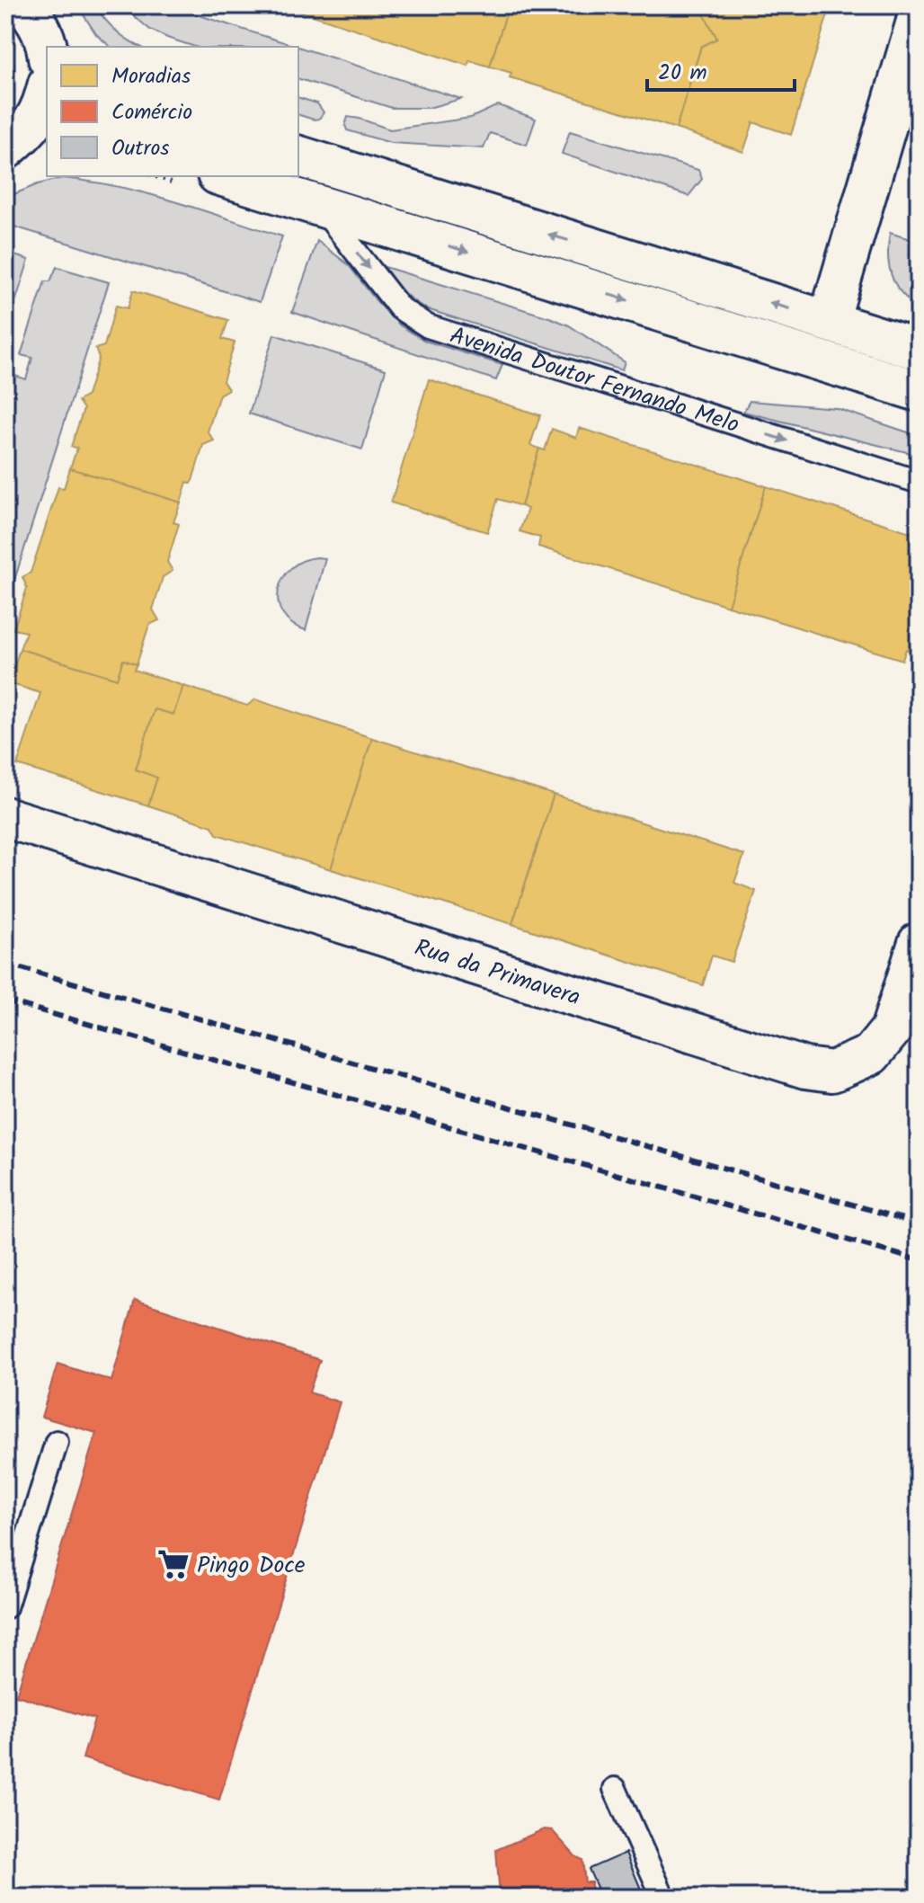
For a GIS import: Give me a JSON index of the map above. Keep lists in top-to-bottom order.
{
  "streets": {
    "street": ["Rua da Primavera"],
    "lane": ["Avenida Doutor Fernando Melo"]
  },
  "one_way": ["Avenida Doutor Fernando Melo"],
  "places": {
    "supermarket": ["Pingo Doce"]
  },
  "legend": ["Moradias", "Comércio", "Outros"],
  "scale_bar": "20 m"
}
